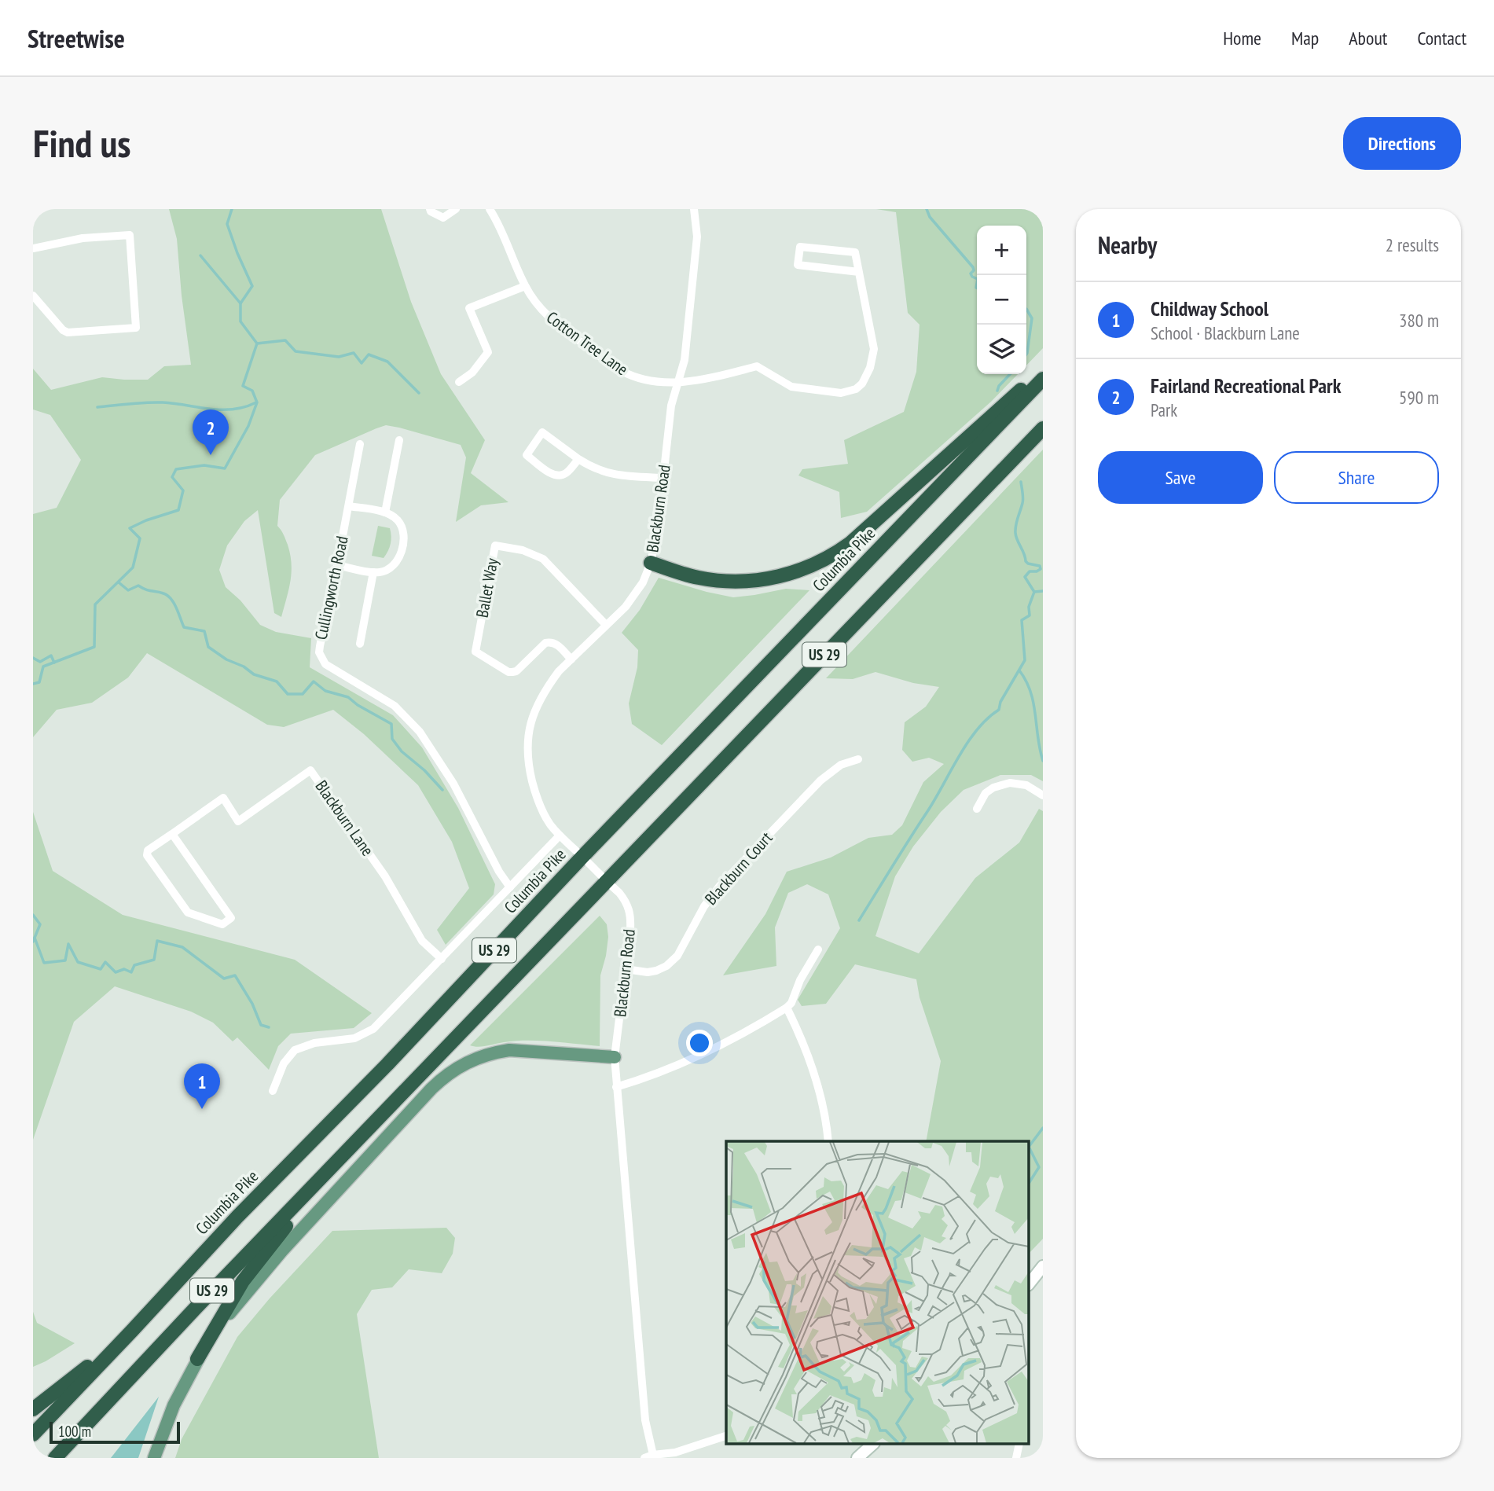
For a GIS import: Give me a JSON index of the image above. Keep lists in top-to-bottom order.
{
  "streets": {
    "highway": ["Columbia Pike", "US 29"],
    "street": [
      "Cotton Tree Lane",
      "Blackburn Road",
      "Cullingworth Road",
      "Ballet Way",
      "Blackburn Lane",
      "Blackburn Court"
    ]
  },
  "crossings": [
    ["Cotton Tree Lane", "Blackburn Road"],
    ["Blackburn Road", "Columbia Pike"],
    ["Blackburn Road", "Ballet Way"],
    ["Blackburn Road", "US 29"],
    ["Blackburn Road", "Blackburn Court"]
  ],
  "scale_bar": "100 m",
  "page": {
    "header": "Streetwise",
    "nav": [
      "Home",
      "Map",
      "About",
      "Contact"
    ],
    "buttons": [
      "Directions",
      ["Save", "Share"]
    ],
    "title": "Find us",
    "heading": ["Nearby", "2 results"],
    "map_buttons": ["+", "−"],
    "list": [
      {
        "mark": "1",
        "name": "Childway School",
        "note": "School · Blackburn Lane",
        "value": "380 m"
      },
      {
        "mark": "2",
        "name": "Fairland Recreational Park",
        "note": "Park",
        "value": "590 m"
      }
    ],
    "pins": ["2", "1"],
    "scale": "100 m"
  }
}
